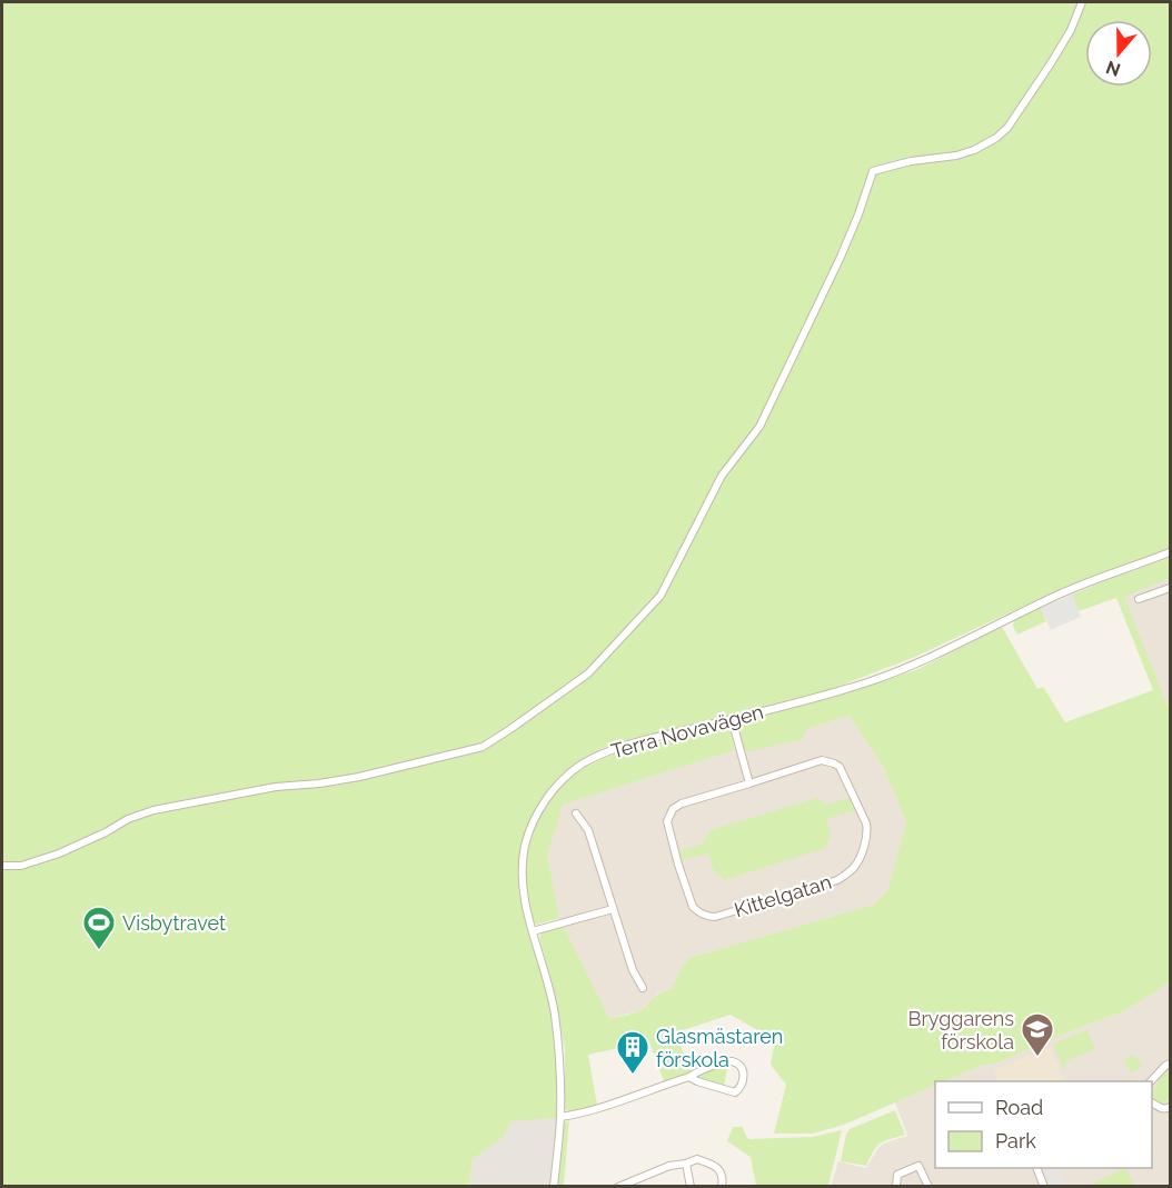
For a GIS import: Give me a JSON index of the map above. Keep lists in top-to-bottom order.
{
  "streets": {
    "street": ["Terra Novavägen", "Kittelgatan"]
  },
  "places": {
    "sports": ["Visbytravet"],
    "school or university": ["Bryggarens förskola"],
    "building": ["Glasmästaren förskola"]
  },
  "legend": ["Road", "Park"],
  "north": "bottom"
}
